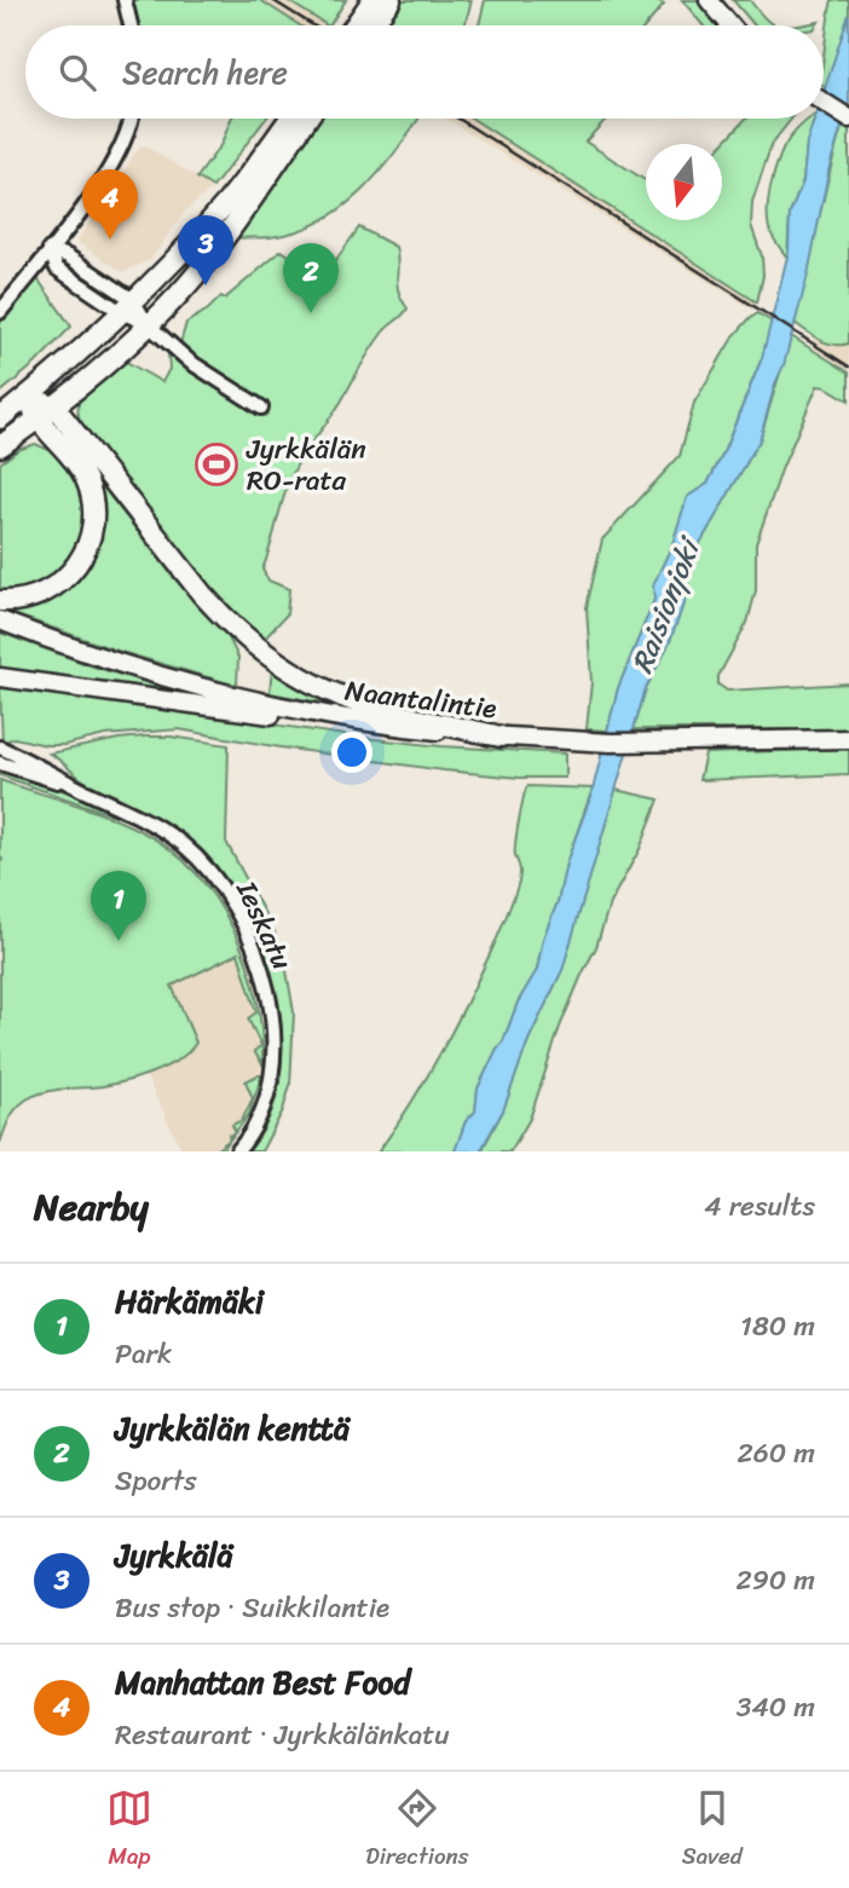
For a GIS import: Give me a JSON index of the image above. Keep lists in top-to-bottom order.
{
  "streets": {
    "main road": ["Naantalintie"],
    "street": ["Ieskatu"]
  },
  "water": ["Raisionjoki"],
  "places": {
    "sports": ["Jyrkkälän RO-rata"]
  },
  "north": "bottom",
  "page": {
    "search": "Search here",
    "pins": [
      "4",
      "3",
      "2",
      "1"
    ],
    "heading": ["Nearby", "4 results"],
    "list": [
      {
        "mark": "1",
        "name": "Härkämäki",
        "note": "Park",
        "value": "180 m"
      },
      {
        "mark": "2",
        "name": "Jyrkkälän kenttä",
        "note": "Sports",
        "value": "260 m"
      },
      {
        "mark": "3",
        "name": "Jyrkkälä",
        "note": "Bus stop · Suikkilantie",
        "value": "290 m"
      },
      {
        "mark": "4",
        "name": "Manhattan Best Food",
        "note": "Restaurant · Jyrkkälänkatu",
        "value": "340 m"
      }
    ],
    "nav": ["Map", "Directions", "Saved"]
  }
}
